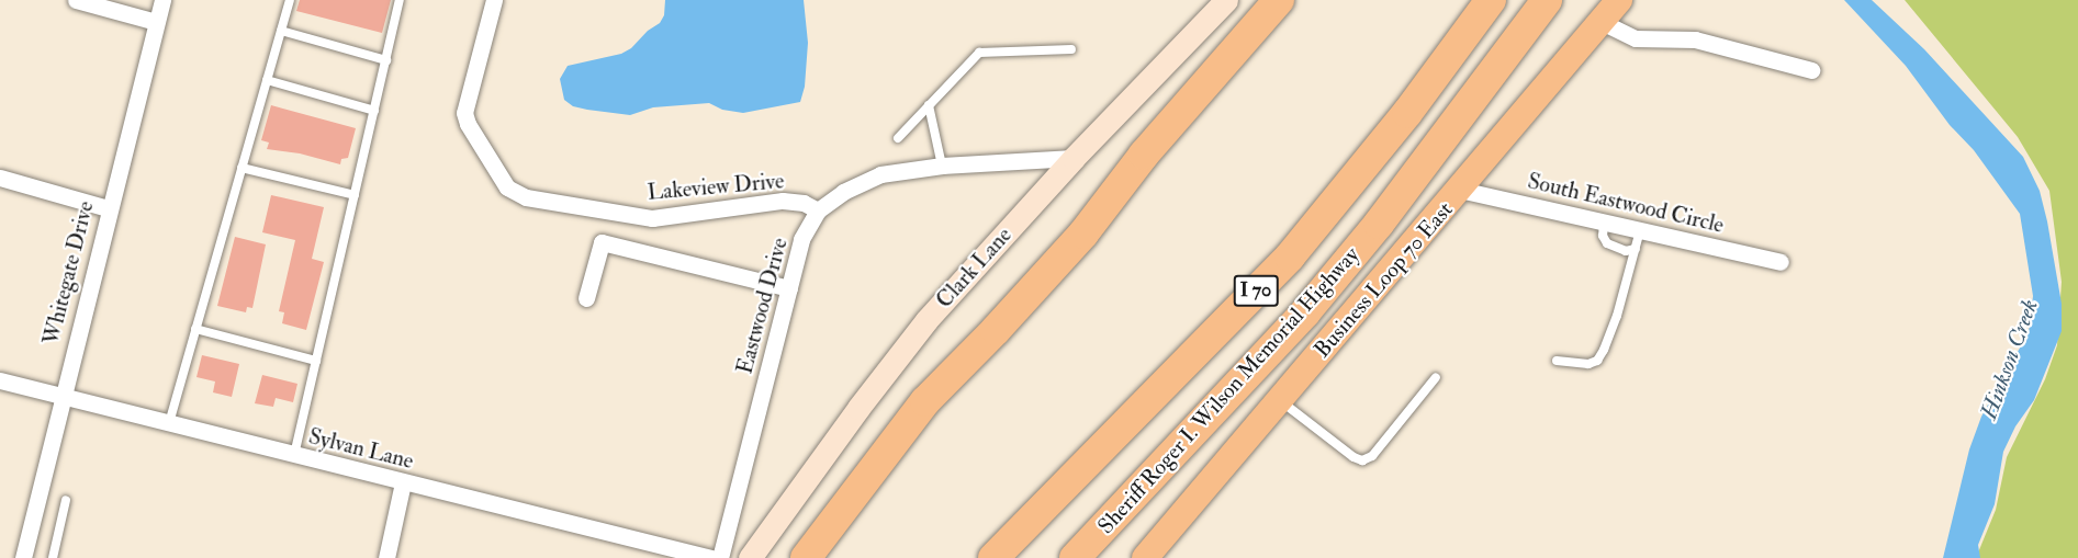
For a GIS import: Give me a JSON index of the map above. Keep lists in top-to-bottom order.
{
  "streets": {
    "highway": ["I 70", "Sheriff Roger I. Wilson Memorial Highway"],
    "main road": ["Business Loop 70 East"],
    "street": [
      "Lakeview Drive",
      "South Eastwood Circle",
      "Clark Lane",
      "Whitegate Drive",
      "Eastwood Drive",
      "Sylvan Lane"
    ]
  },
  "crossings": [
    ["Lakeview Drive", "Eastwood Drive"],
    ["South Eastwood Circle", "Business Loop 70 East"],
    ["Clark Lane", "Eastwood Drive"],
    ["Whitegate Drive", "Sylvan Lane"]
  ],
  "water": ["Hinkson Creek"]
}
